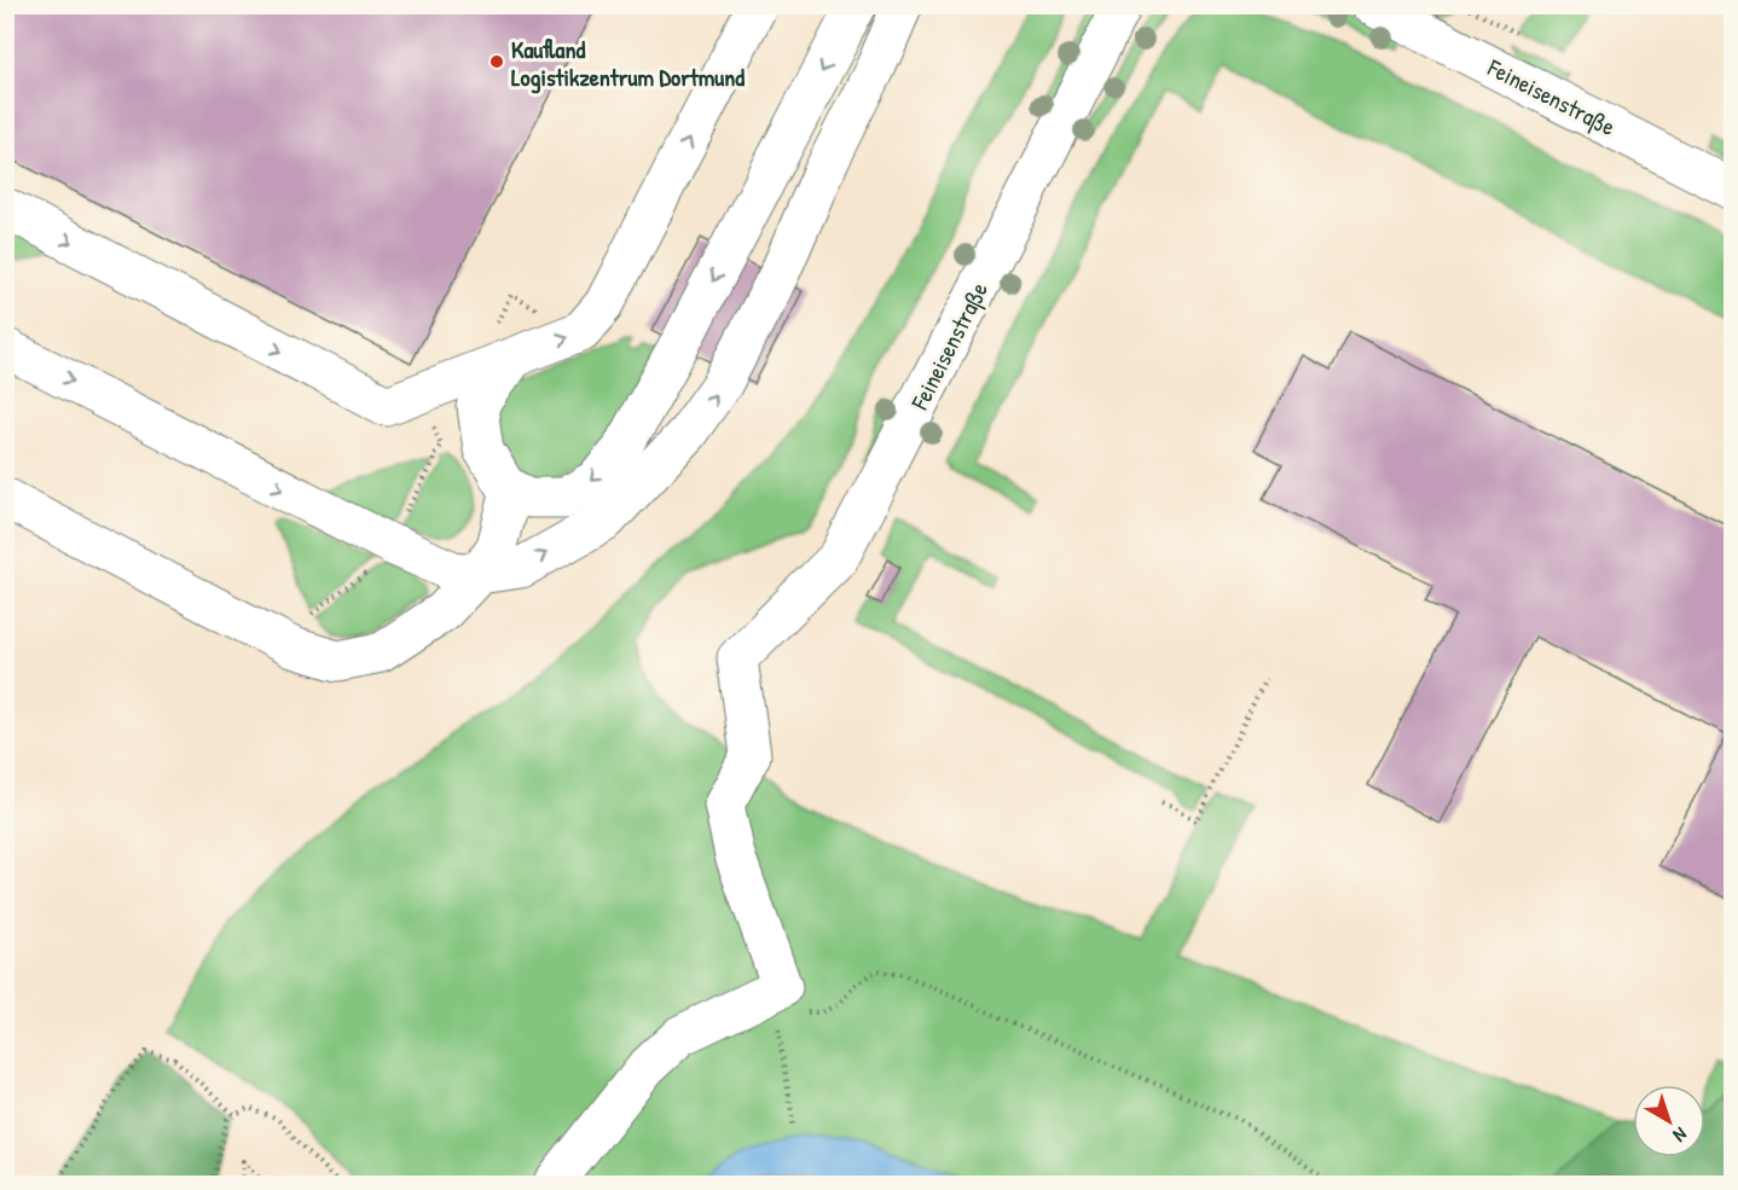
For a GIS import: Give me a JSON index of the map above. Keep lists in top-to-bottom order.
{
  "streets": {
    "street": ["Feineisenstraße"]
  },
  "places": ["Kaufland Logistikzentrum Dortmund"],
  "north": "bottom right"
}
